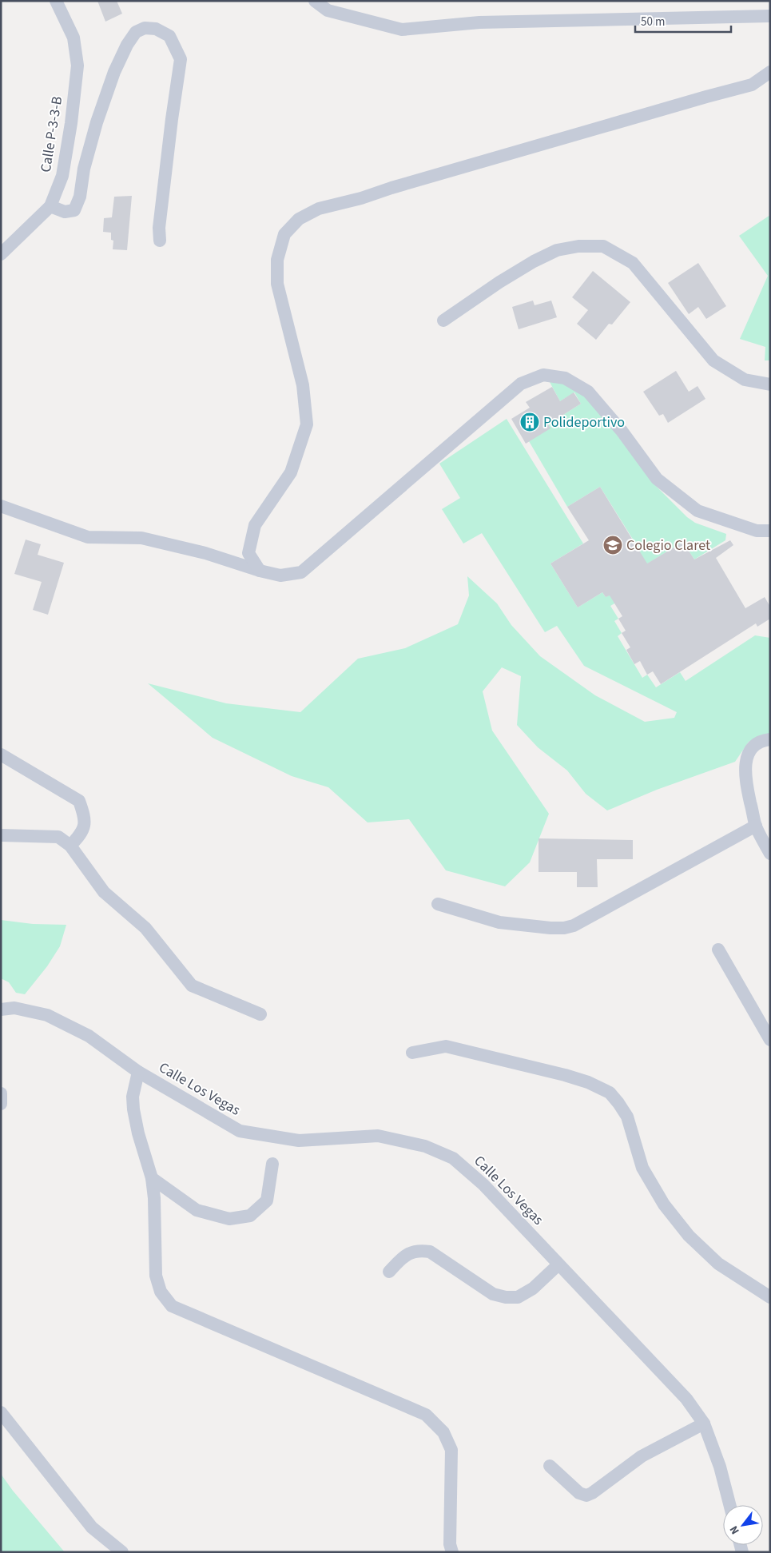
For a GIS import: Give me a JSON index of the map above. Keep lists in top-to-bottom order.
{
  "streets": {
    "street": ["Calle P-3-3-B", "Calle Los Vegas"]
  },
  "places": {
    "building": ["Polideportivo"],
    "school or university": ["Colegio Claret"]
  },
  "scale_bar": "50 m",
  "north": "bottom left"
}
